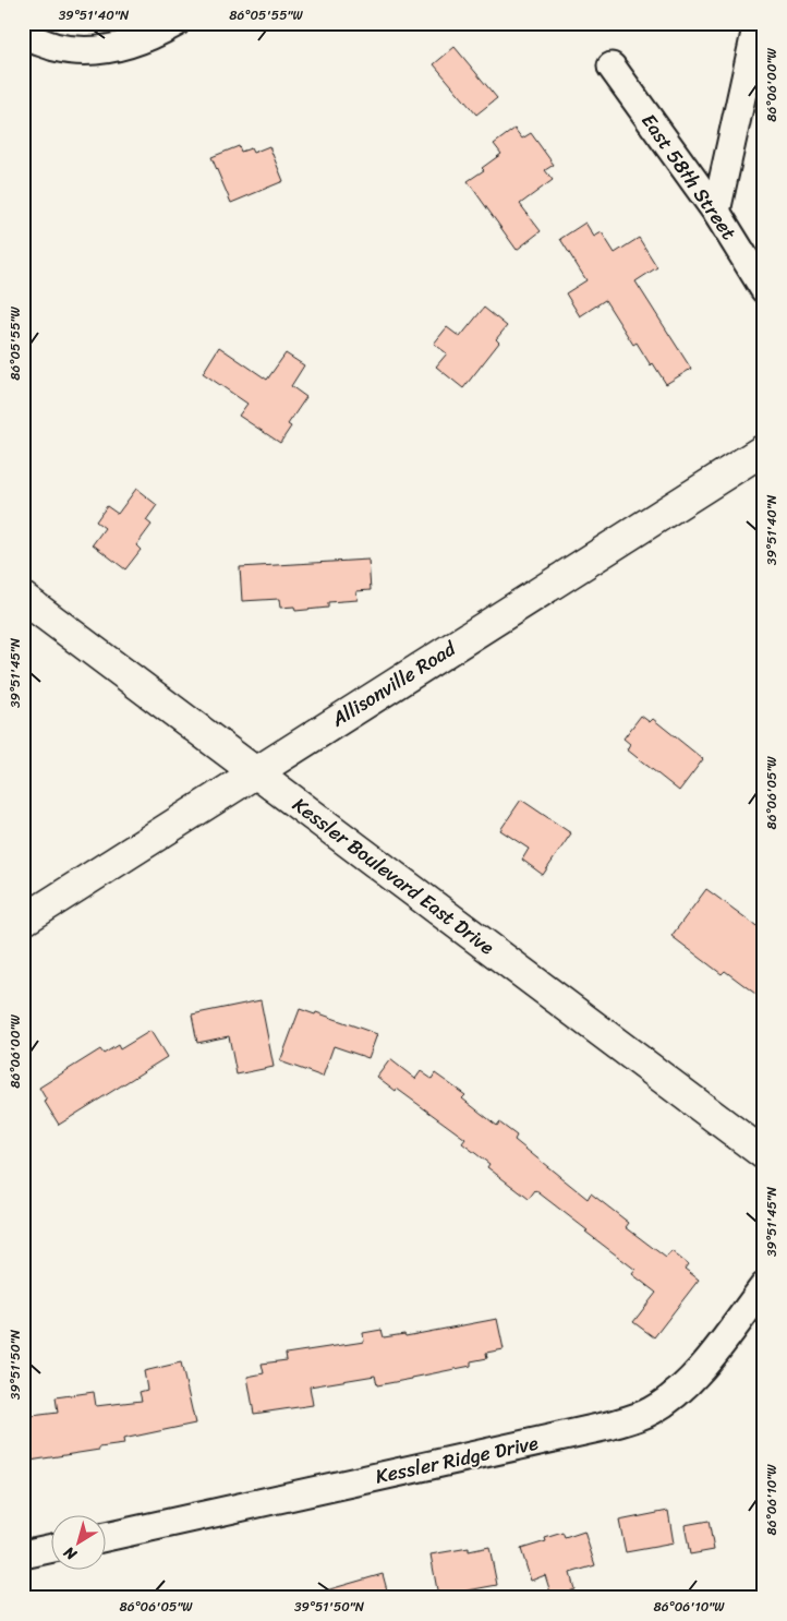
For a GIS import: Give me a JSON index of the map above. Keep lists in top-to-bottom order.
{
  "streets": {
    "main road": ["Allisonville Road", "Kessler Boulevard East Drive"],
    "street": ["East 58th Street", "Kessler Ridge Drive"]
  },
  "crossings": [
    ["Allisonville Road", "Kessler Boulevard East Drive"]
  ],
  "north": "bottom left",
  "coordinates": [
    "39°51'40\"N",
    "86°05'55\"W",
    "86°06'00\"W",
    "39°51'45\"N",
    "86°06'05\"W",
    "39°51'50\"N",
    "86°06'10\"W"
  ]
}
